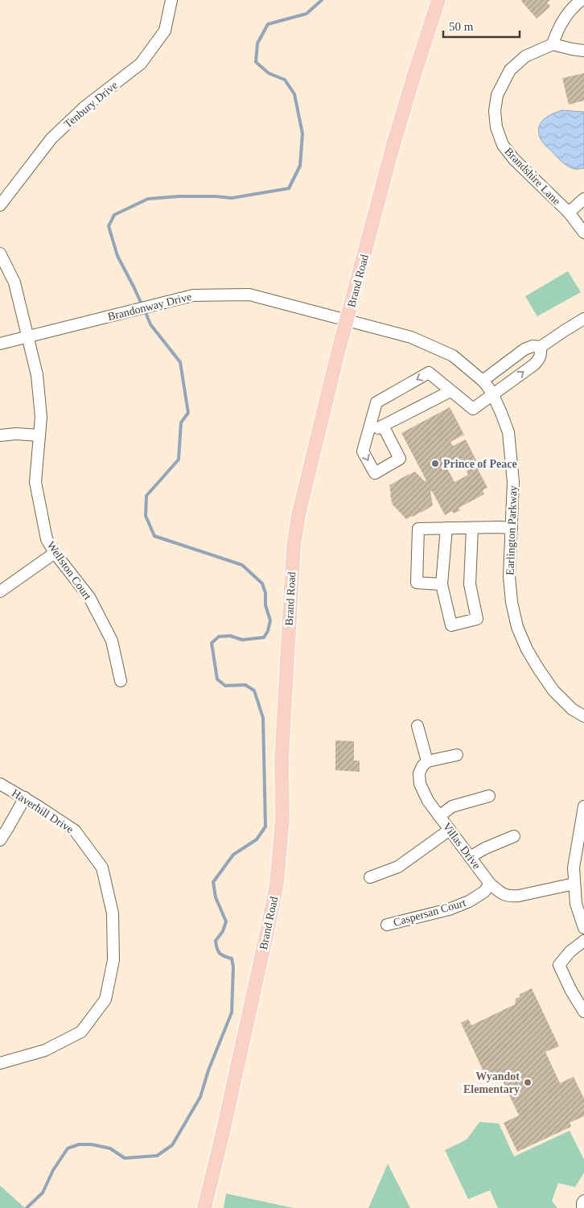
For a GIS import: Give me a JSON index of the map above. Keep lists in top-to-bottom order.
{
  "streets": {
    "main road": ["Brand Road"],
    "street": [
      "Tenbury Drive",
      "Brandshire Lane",
      "Brandonway Drive",
      "Earlington Parkway",
      "Wellston Court",
      "Haverhill Drive",
      "Villas Drive",
      "Caspersan Court"
    ]
  },
  "crossings": [
    ["Brand Road", "Brandonway Drive"],
    ["Brand Road", "Earlington Parkway"],
    ["Brandonway Drive", "Earlington Parkway"],
    ["Brandonway Drive", "Wellston Court"],
    ["Villas Drive", "Caspersan Court"]
  ],
  "places": ["Prince of Peace", "Wyandot Elementary"],
  "scale_bar": "50 m"
}
